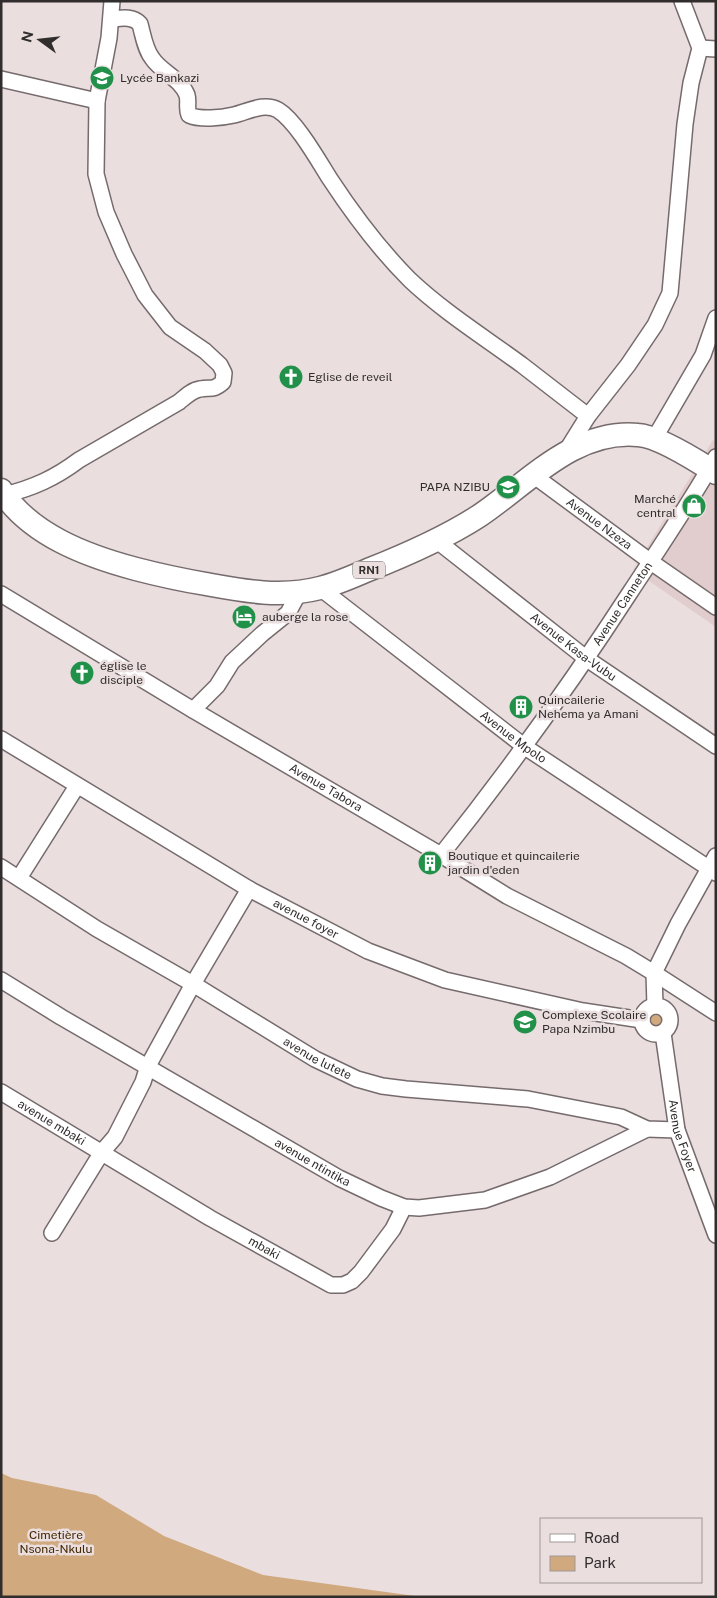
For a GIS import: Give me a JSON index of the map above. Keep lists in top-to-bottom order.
{
  "streets": {
    "highway": ["RN1"],
    "street": [
      "Avenue Nzeza",
      "Avenue Canneton",
      "Avenue Kasa-Vubu",
      "Avenue Mpolo",
      "Avenue Tabora",
      "avenue foyer",
      "avenue lutete",
      "avenue mbaki",
      "Avenue Foyer",
      "avenue ntintika",
      "mbaki"
    ]
  },
  "crossings": [
    ["Avenue Nzeza", "RN1"],
    ["Avenue Nzeza", "Avenue Canneton"],
    ["RN1", "Avenue Canneton"],
    ["RN1", "Avenue Kasa-Vubu"],
    ["RN1", "Avenue Mpolo"],
    ["Avenue Canneton", "Avenue Kasa-Vubu"],
    ["Avenue Canneton", "Avenue Mpolo"],
    ["Avenue Canneton", "Avenue Tabora"],
    ["avenue foyer", "Avenue Foyer"],
    ["avenue lutete", "Avenue Foyer"],
    ["avenue lutete", "avenue ntintika"],
    ["avenue mbaki", "mbaki"],
    ["avenue ntintika", "mbaki"]
  ],
  "parks": ["Cimetière Nsona-Nkulu"],
  "places": {
    "school or university": ["Lycée Bankazi", "PAPA NZIBU", "Complexe Scolaire Papa Nzimbu"],
    "church": ["Eglise de reveil", "église le disciple"],
    "shop": ["Marché central"],
    "hotel": ["auberge la rose"],
    "building": ["Quincailerie Nehema ya Amani", "Boutique et quincailerie jardin d'eden"]
  },
  "legend": ["Road", "Park"],
  "north": "left"
}
